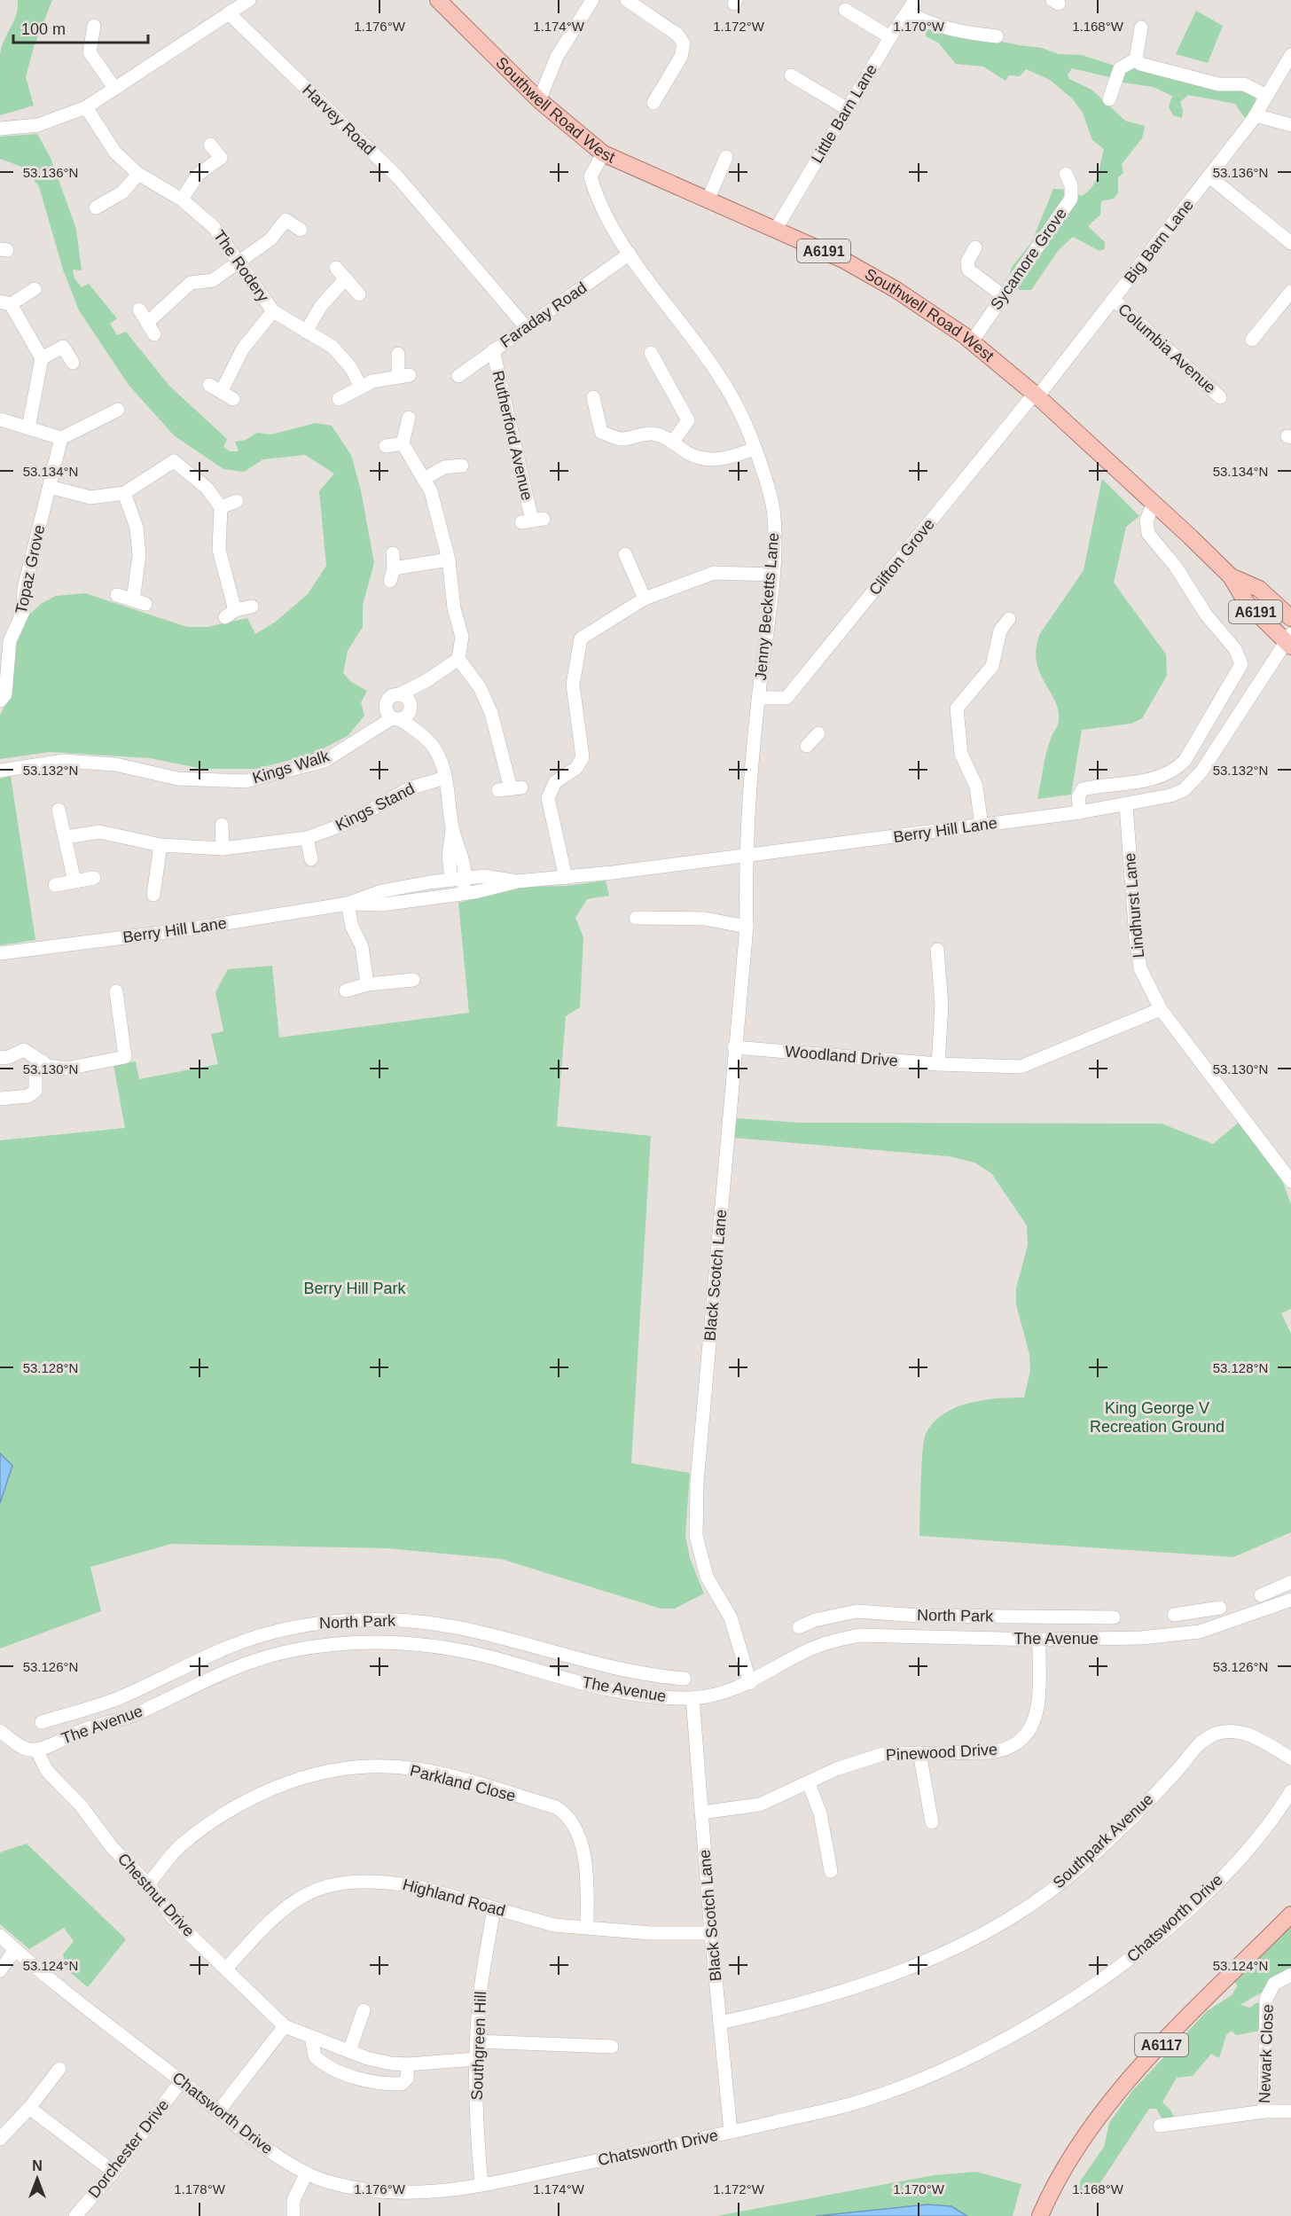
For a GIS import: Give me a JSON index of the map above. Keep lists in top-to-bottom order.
{
  "streets": {
    "main road": ["Southwell Road West", "A6191", "A6117"],
    "street": [
      "Little Barn Lane",
      "Harvey Road",
      "Big Barn Lane",
      "Sycamore Grove",
      "The Rodery",
      "Faraday Road",
      "Columbia Avenue",
      "Rutherford Avenue",
      "Clifton Grove",
      "Topaz Grove",
      "Jenny Becketts Lane",
      "Kings Walk",
      "Kings Stand",
      "Berry Hill Lane",
      "Lindhurst Lane",
      "Woodland Drive",
      "Black Scotch Lane",
      "North Park",
      "The Avenue",
      "Pinewood Drive",
      "Parkland Close",
      "Southpark Avenue",
      "Chestnut Drive",
      "Highland Road",
      "Chatsworth Drive",
      "Southgreen Hill",
      "Newark Close",
      "Dorchester Drive"
    ]
  },
  "crossings": [
    ["Southwell Road West", "Little Barn Lane"],
    ["Southwell Road West", "Big Barn Lane"],
    ["Southwell Road West", "Sycamore Grove"],
    ["Southwell Road West", "Clifton Grove"],
    ["Southwell Road West", "Jenny Becketts Lane"],
    ["Southwell Road West", "Berry Hill Lane"],
    ["Harvey Road", "Faraday Road"],
    ["Big Barn Lane", "Columbia Avenue"],
    ["Big Barn Lane", "Clifton Grove"],
    ["Faraday Road", "Rutherford Avenue"],
    ["Faraday Road", "Jenny Becketts Lane"],
    ["Clifton Grove", "Jenny Becketts Lane"],
    ["Jenny Becketts Lane", "Berry Hill Lane"],
    ["Jenny Becketts Lane", "Black Scotch Lane"],
    ["Berry Hill Lane", "Lindhurst Lane"],
    ["Berry Hill Lane", "Black Scotch Lane"],
    ["Lindhurst Lane", "Woodland Drive"],
    ["Woodland Drive", "Black Scotch Lane"],
    ["Black Scotch Lane", "The Avenue"],
    ["Black Scotch Lane", "Pinewood Drive"],
    ["Black Scotch Lane", "Southpark Avenue"],
    ["Black Scotch Lane", "Highland Road"],
    ["Black Scotch Lane", "Chatsworth Drive"],
    ["The Avenue", "Pinewood Drive"],
    ["The Avenue", "Chestnut Drive"],
    ["Parkland Close", "Chestnut Drive"],
    ["Parkland Close", "Highland Road"],
    ["Chestnut Drive", "Highland Road"],
    ["Chestnut Drive", "Southgreen Hill"],
    ["Highland Road", "Southgreen Hill"],
    ["Chatsworth Drive", "Southgreen Hill"],
    ["Chatsworth Drive", "Dorchester Drive"]
  ],
  "parks": ["Berry Hill Park", "King George V Recreation Ground"],
  "scale_bar": "100 m",
  "north": "top",
  "coordinates": [
    "1.176°W",
    "1.174°W",
    "1.172°W",
    "1.170°W",
    "1.168°W",
    "53.136°N",
    "53.134°N",
    "53.132°N",
    "53.130°N",
    "53.128°N",
    "53.126°N",
    "53.124°N",
    "1.178°W"
  ]
}
